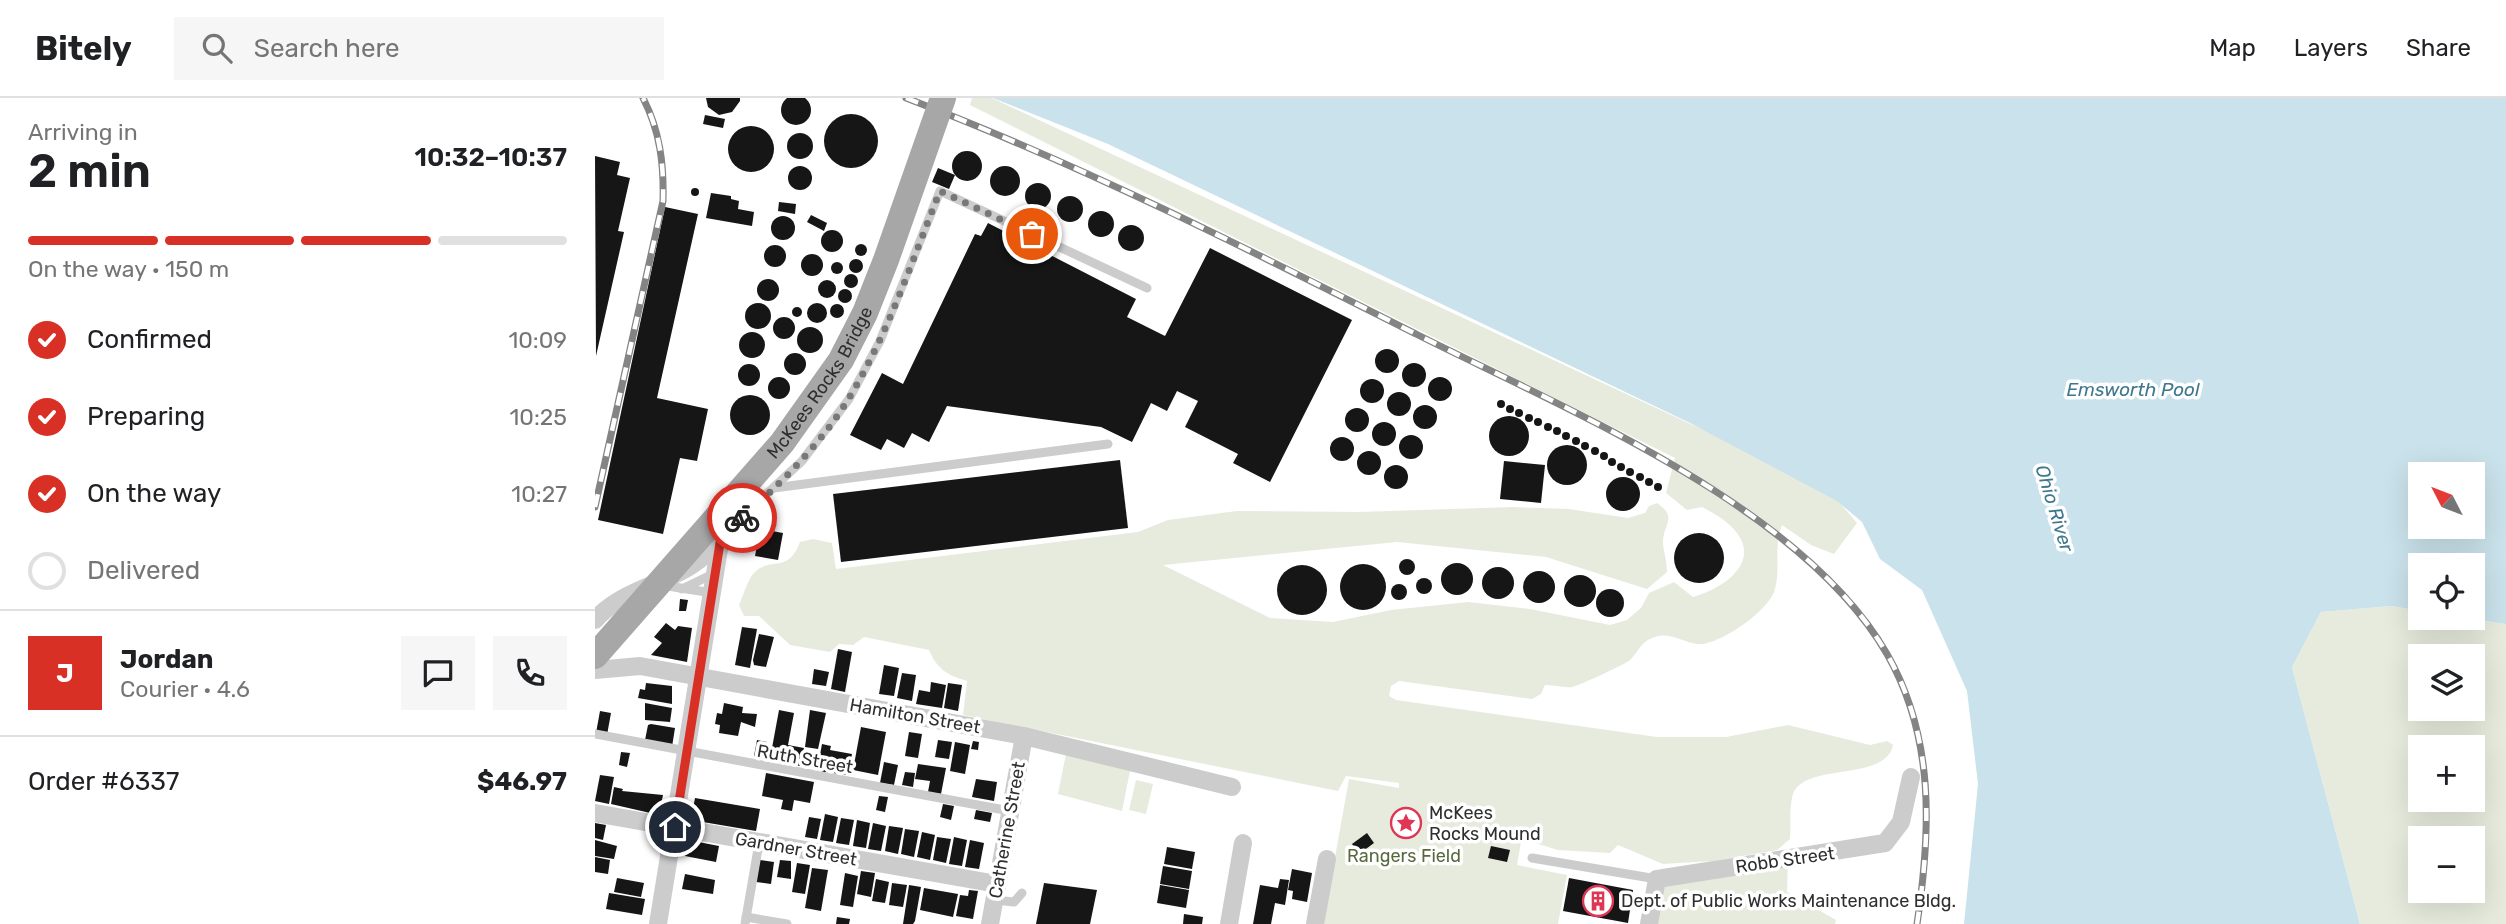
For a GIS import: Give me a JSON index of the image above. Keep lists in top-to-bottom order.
{
  "streets": {
    "main road": ["McKees Rocks Bridge"],
    "street": [
      "Hamilton Street",
      "Catherine Street",
      "Gardner Street",
      "Robb Street"
    ],
    "lane": ["Ruth Street"]
  },
  "crossings": [
    ["Hamilton Street", "Catherine Street"],
    ["Ruth Street", "Catherine Street"],
    ["Catherine Street", "Gardner Street"]
  ],
  "water": ["Emsworth Pool", "Ohio River"],
  "parks": ["Rangers Field"],
  "places": {
    "place": ["McKees Rocks Mound"],
    "building": ["Dept. of Public Works Maintenance Bldg."]
  },
  "north": "top left",
  "page": {
    "header": "Bitely",
    "search": "Search here",
    "nav": ["Map", "Layers", "Share"],
    "heading": ["2 min", "Arriving in", "10:32–10:37"],
    "panel": [
      "Jordan",
      "Courier · 4.6",
      "Order #6337",
      "$46.97"
    ],
    "bar": "On the way · 150 m",
    "list": [
      ["Confirmed", "10:09"],
      ["Preparing", "10:25"],
      ["On the way", "10:27"],
      "Delivered"
    ],
    "map_buttons": ["+", "−"],
    "round": "J"
  }
}
